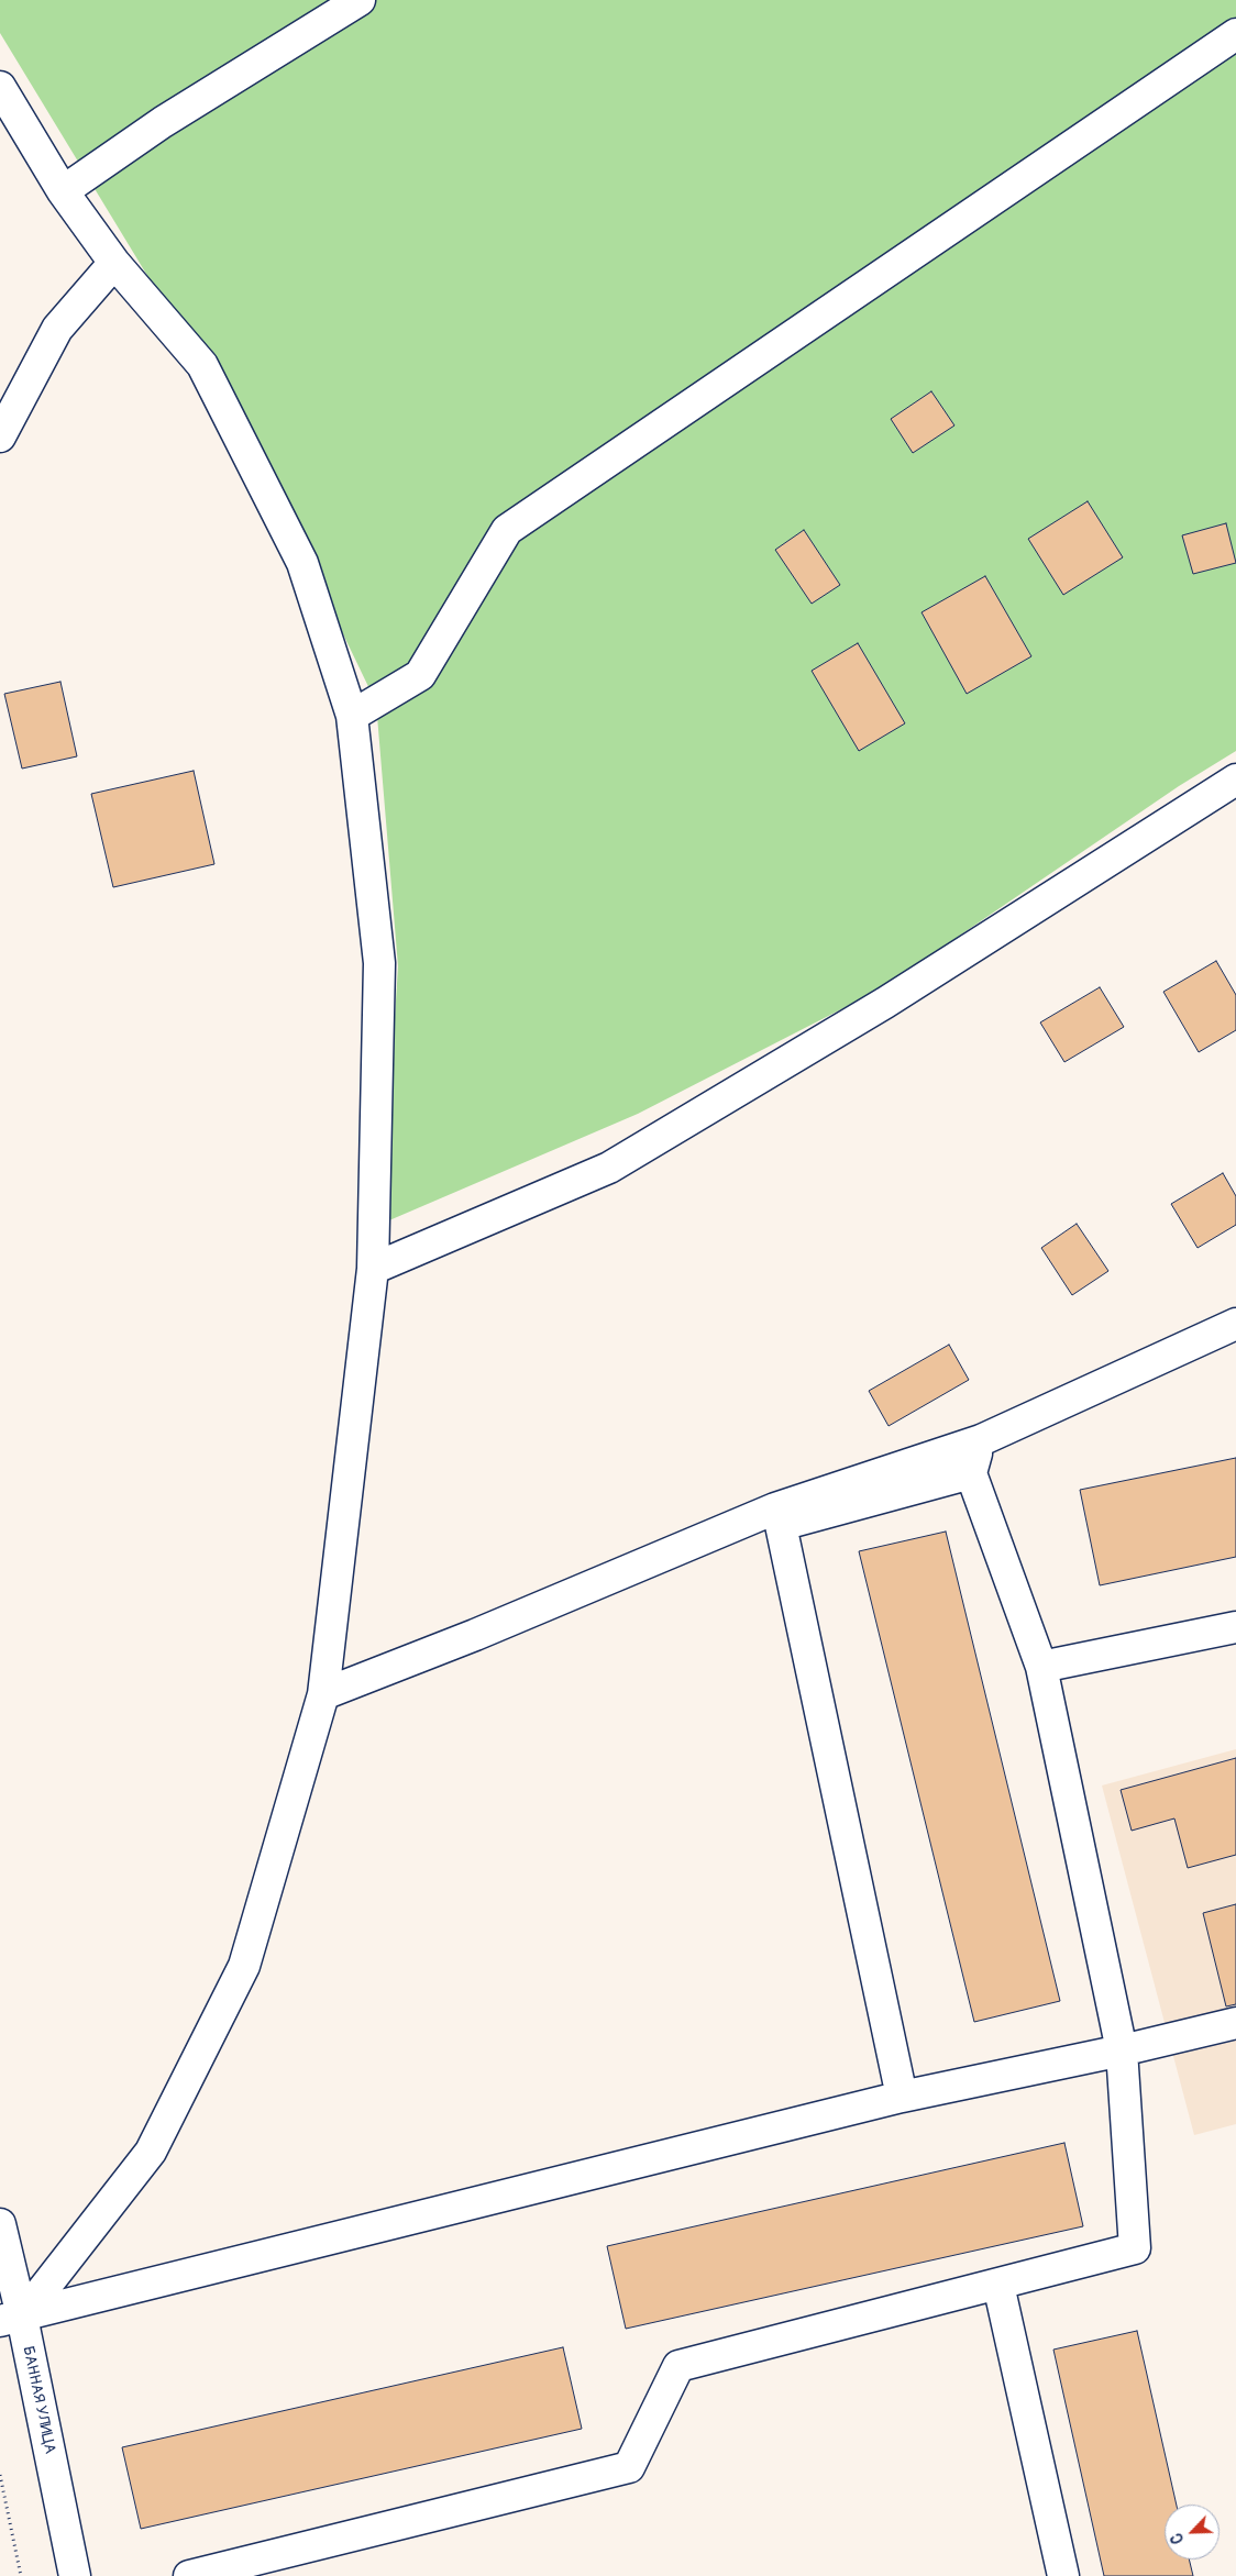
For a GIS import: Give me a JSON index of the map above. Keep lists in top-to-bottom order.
{
  "streets": {
    "street": ["БАННАЯ УЛИЦА"]
  },
  "north": "bottom left"
}
